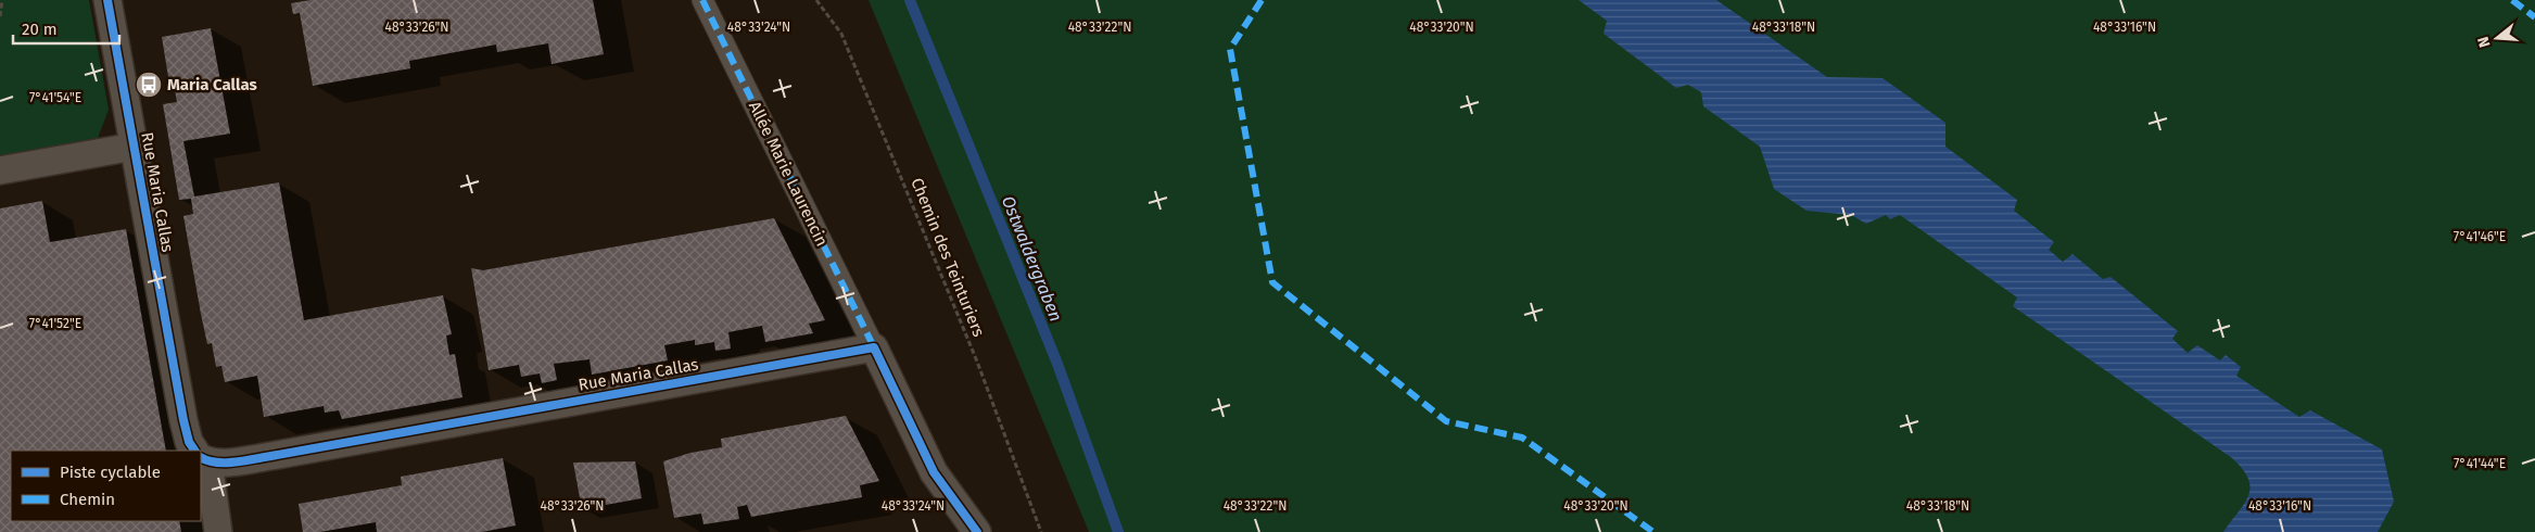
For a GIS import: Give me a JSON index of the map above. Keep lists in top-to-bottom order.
{
  "streets": {
    "street": ["Allée Marie Laurencin", "Rue Maria Callas"],
    "path": ["Chemin des Teinturiers"]
  },
  "crossings": [
    ["Allée Marie Laurencin", "Rue Maria Callas"]
  ],
  "water": ["Ostwaldergraben"],
  "places": {
    "bus stop": ["Maria Callas"]
  },
  "legend": ["Piste cyclable", "Chemin"],
  "scale_bar": "20 m",
  "north": "left",
  "coordinates": [
    "48°33'26\"N",
    "48°33'24\"N",
    "48°33'22\"N",
    "48°33'20\"N",
    "48°33'18\"N",
    "48°33'16\"N",
    "7°41'54\"E",
    "7°41'46\"E",
    "7°41'52\"E",
    "7°41'44\"E"
  ]
}
